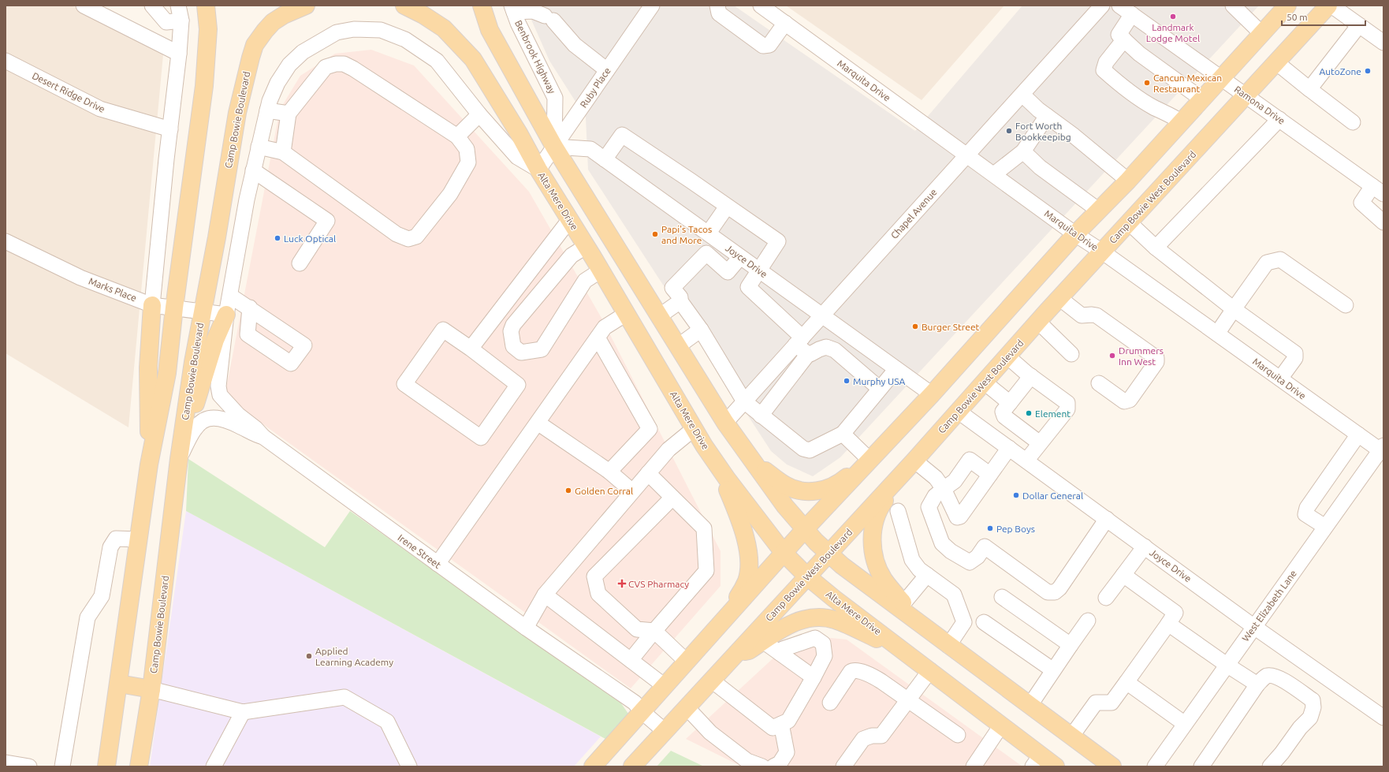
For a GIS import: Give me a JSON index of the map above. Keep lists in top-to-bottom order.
{
  "streets": {
    "main road": ["Camp Bowie Boulevard", "Camp Bowie West Boulevard", "Alta Mere Drive"],
    "street": [
      "Benbrook Highway",
      "Marquita Drive",
      "Ruby Place",
      "Desert Ridge Drive",
      "Ramona Drive",
      "Chapel Avenue",
      "Joyce Drive",
      "Marks Place",
      "Irene Street",
      "West Elizabeth Lane"
    ]
  },
  "crossings": [
    ["Benbrook Highway", "Ruby Place"],
    ["Benbrook Highway", "Joyce Drive"],
    ["Marquita Drive", "Camp Bowie West Boulevard"],
    ["Marquita Drive", "Chapel Avenue"],
    ["Marquita Drive", "West Elizabeth Lane"],
    ["Ruby Place", "Alta Mere Drive"],
    ["Ruby Place", "Joyce Drive"],
    ["Ramona Drive", "Camp Bowie West Boulevard"],
    ["Camp Bowie Boulevard", "Marks Place"],
    ["Camp Bowie Boulevard", "Irene Street"],
    ["Camp Bowie West Boulevard", "Alta Mere Drive"],
    ["Camp Bowie West Boulevard", "Joyce Drive"],
    ["Camp Bowie West Boulevard", "Irene Street"],
    ["Chapel Avenue", "Joyce Drive"],
    ["Joyce Drive", "West Elizabeth Lane"]
  ],
  "places": {
    "other": [
      "Landmark Lodge Motel",
      "AutoZone",
      "Cancun Mexican Restaurant",
      "Fort Worth Bookkeepibg",
      "Papi's Tacos and More",
      "Luck Optical",
      "Burger Street",
      "Drummers Inn West",
      "Murphy USA",
      "Element",
      "Golden Corral",
      "Dollar General",
      "Pep Boys",
      "Applied Learning Academy"
    ],
    "health": ["CVS Pharmacy"]
  },
  "scale_bar": "50 m"
}
